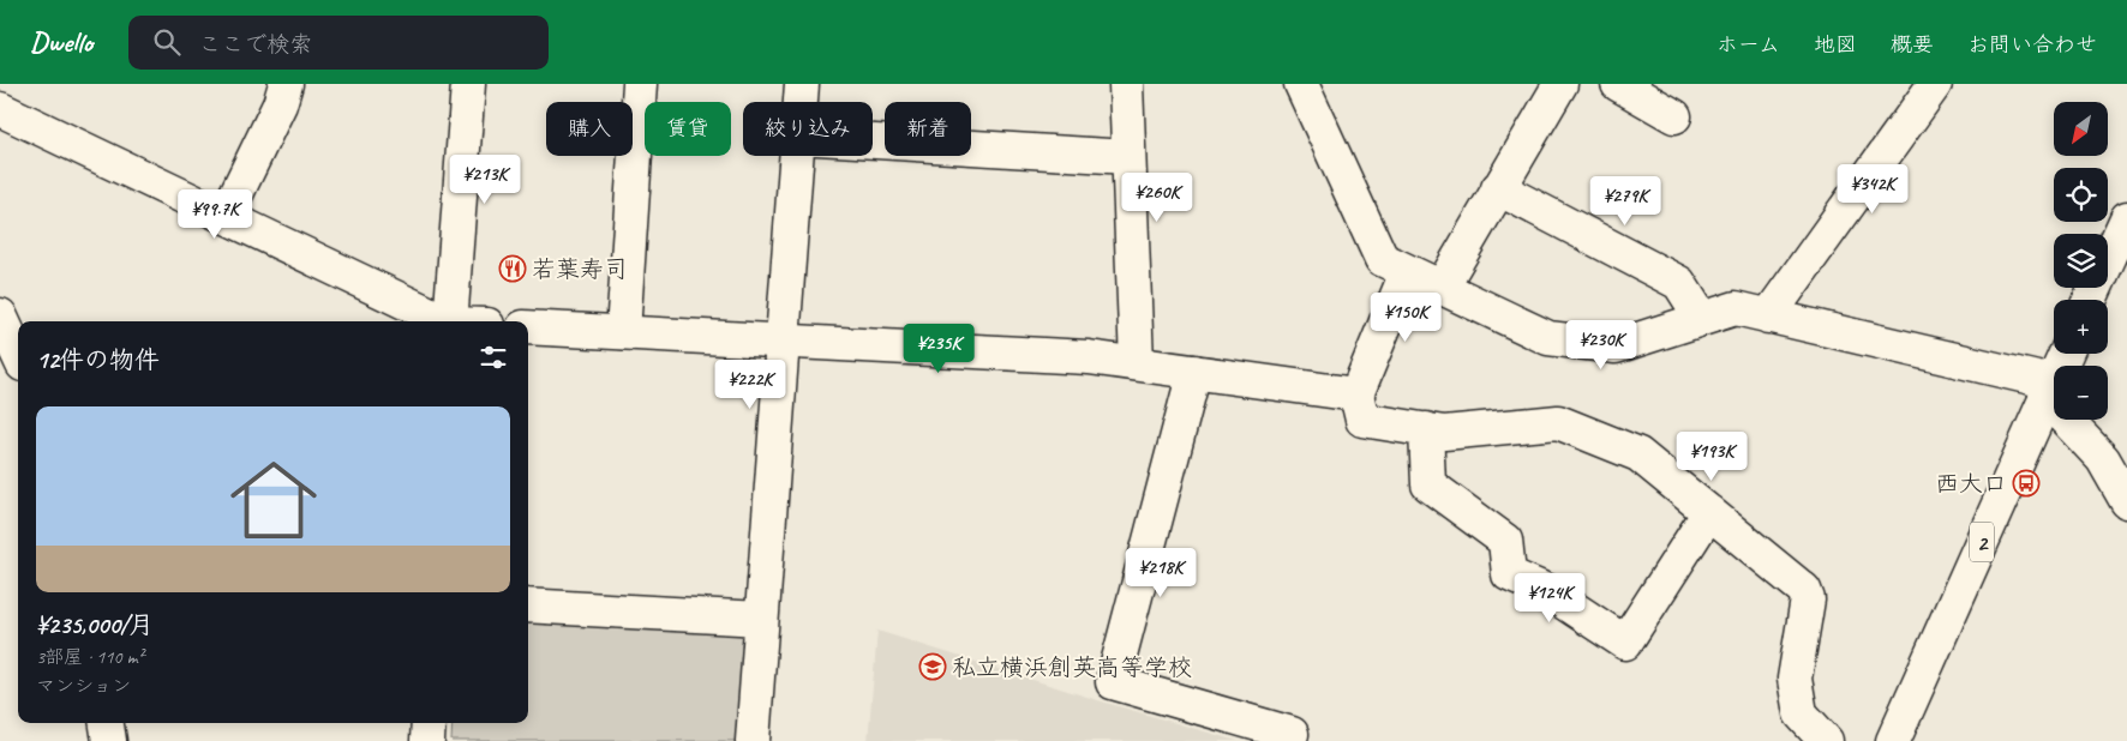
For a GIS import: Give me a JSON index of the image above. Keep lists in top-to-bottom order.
{
  "streets": {
    "street": ["2"]
  },
  "places": {
    "restaurant": ["若葉寿司"],
    "bus stop": ["西大口"],
    "school or university": ["私立横浜創英高等学校"]
  },
  "north": "bottom left",
  "page": {
    "header": "Dwello",
    "search": "ここで検索",
    "nav": [
      "ホーム",
      "地図",
      "概要",
      "お問い合わせ"
    ],
    "map_buttons": ["+", "−"],
    "chip": [
      "購入",
      "賃貸",
      "絞り込み",
      "新着"
    ],
    "price": [
      "¥213K",
      "¥342K",
      "¥260K",
      "¥279K",
      "¥99.7K",
      "¥150K",
      "¥230K",
      "¥235K",
      "¥222K",
      "¥193K",
      "¥218K",
      "¥124K"
    ],
    "heading": "12件の物件",
    "list": [
      {
        "name": "¥235,000/月",
        "note": "3部屋 · 110 m² · マンション"
      }
    ]
  }
}
